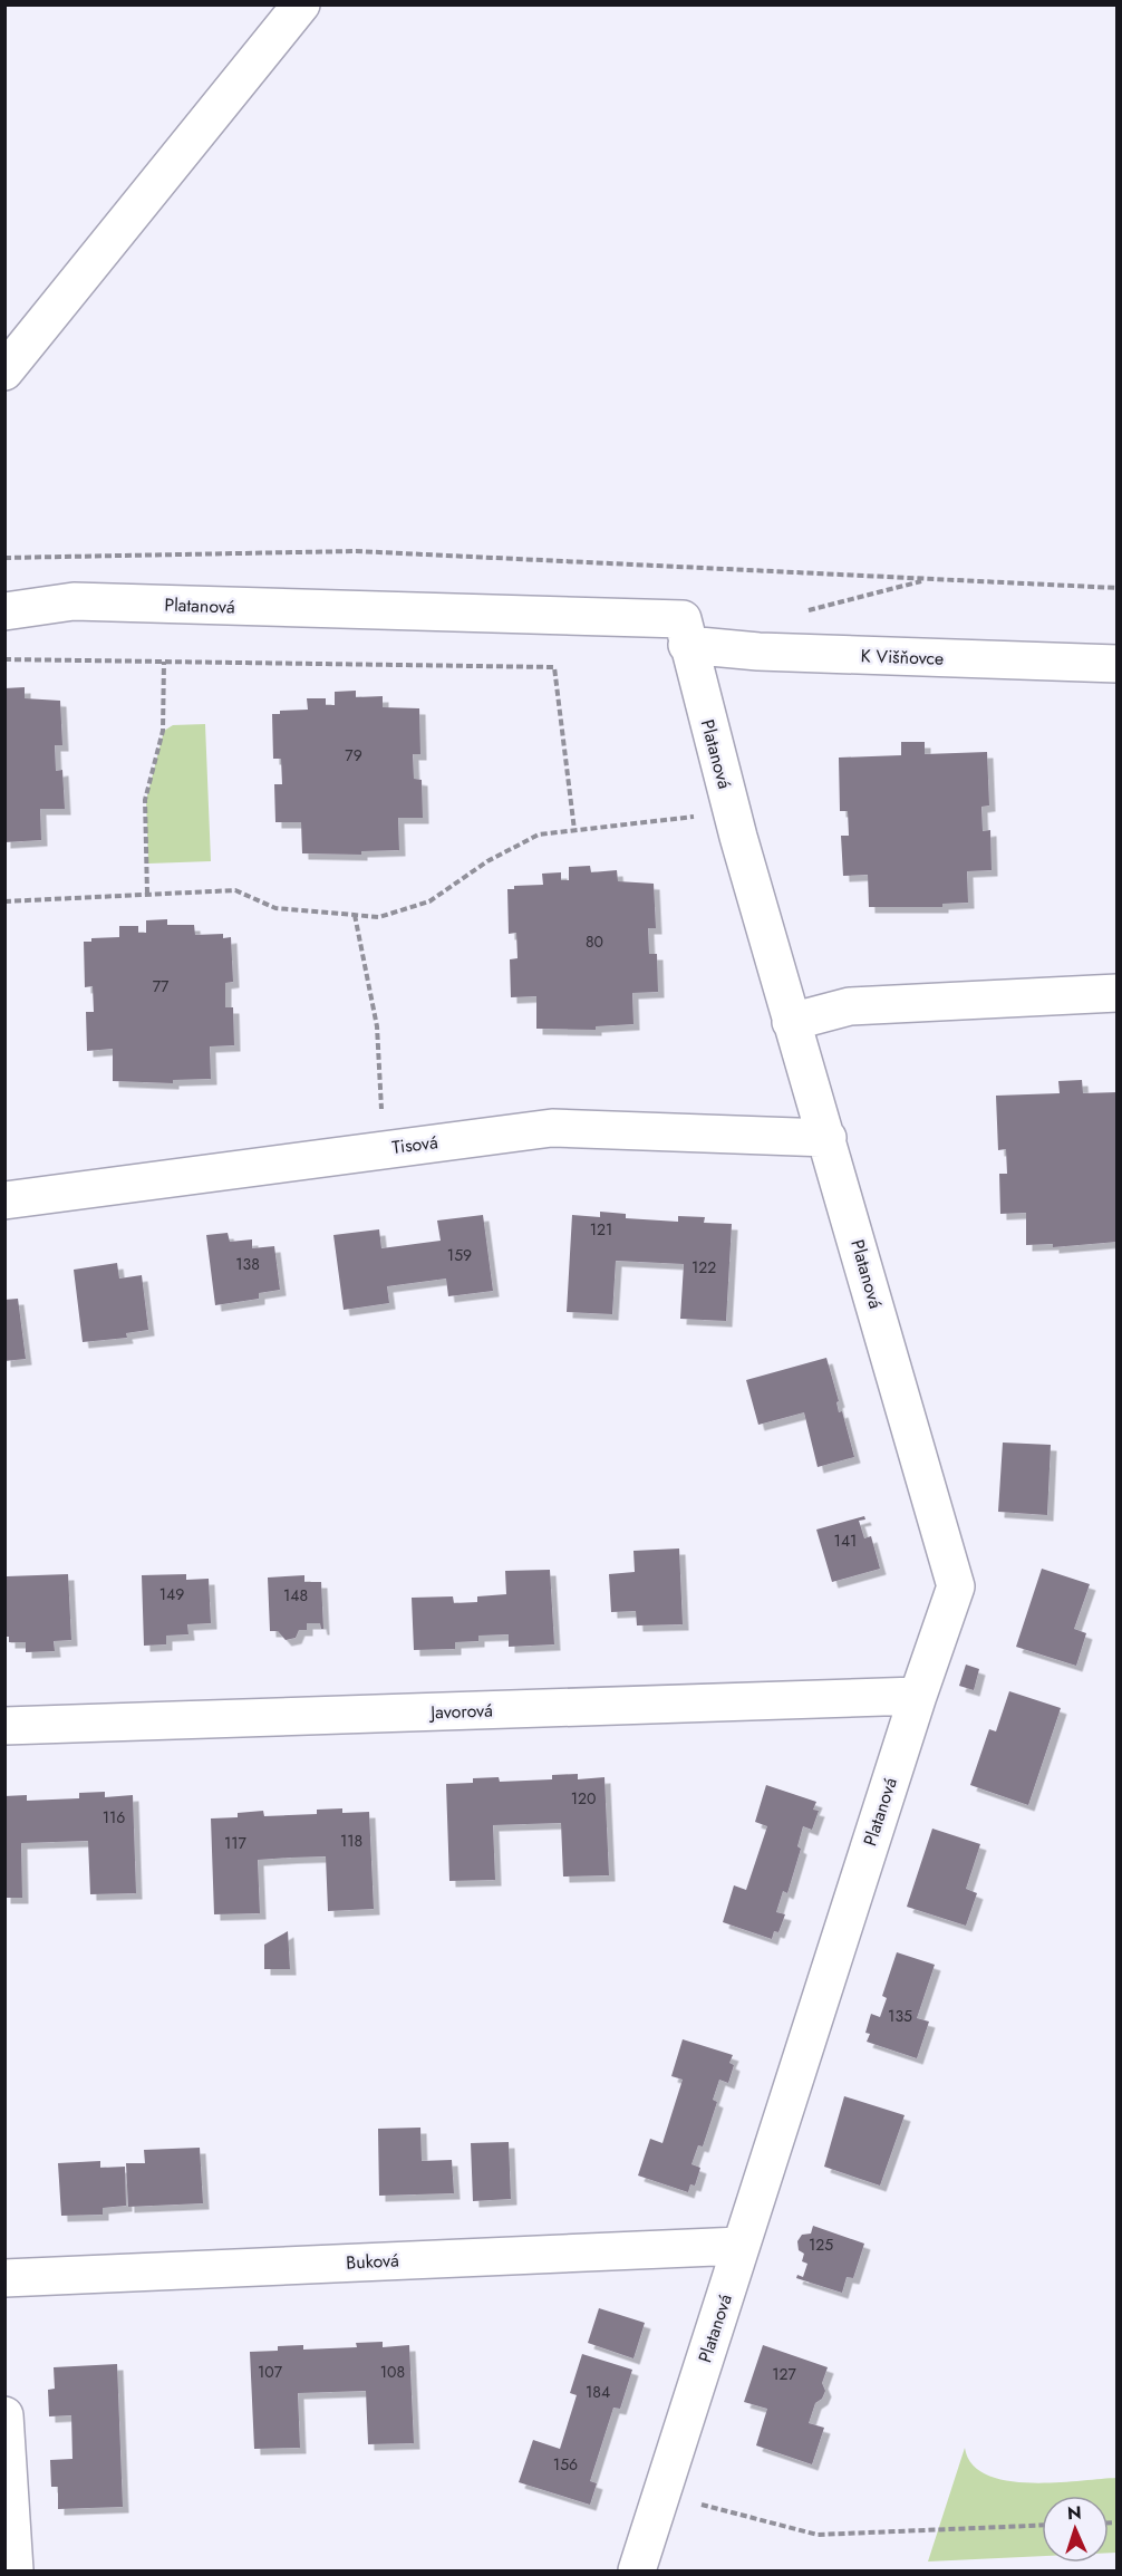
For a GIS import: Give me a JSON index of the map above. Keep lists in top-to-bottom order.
{
  "streets": {
    "street": [
      "Platanová",
      "K Višňovce",
      "Tisová",
      "Javorová",
      "Buková"
    ]
  },
  "crossings": [
    ["Platanová", "K Višňovce"],
    ["Platanová", "Tisová"],
    ["Platanová", "Javorová"],
    ["Platanová", "Buková"]
  ],
  "house_numbers": [
    "79",
    "80",
    "77",
    "121",
    "159",
    "138",
    "122",
    "141",
    "149",
    "148",
    "120",
    "116",
    "118",
    "117",
    "135",
    "125",
    "107",
    "108",
    "127",
    "184",
    "156"
  ],
  "north": "top"
}
